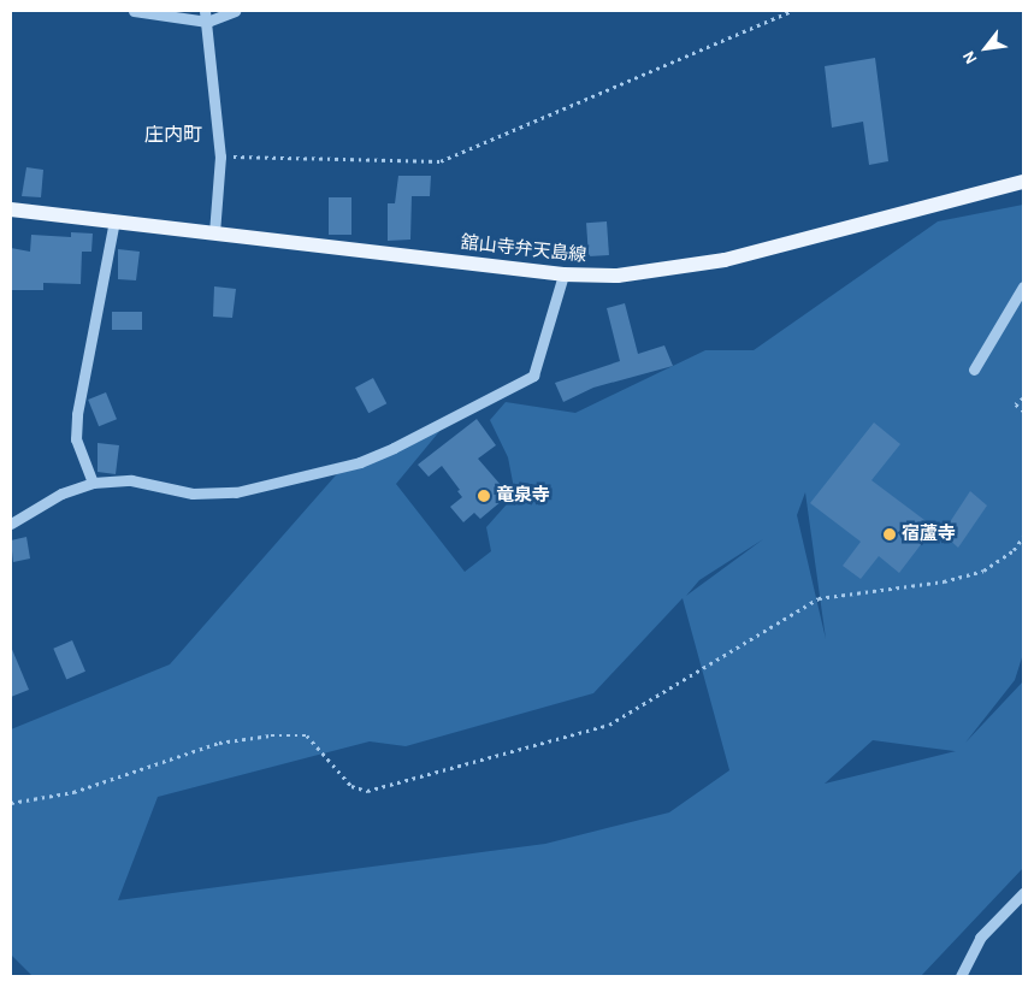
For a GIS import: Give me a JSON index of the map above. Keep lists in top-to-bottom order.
{
  "streets": {
    "main road": ["舘山寺弁天島線"]
  },
  "districts": ["庄内町"],
  "places": ["竜泉寺", "宿蘆寺"],
  "north": "bottom left"
}
